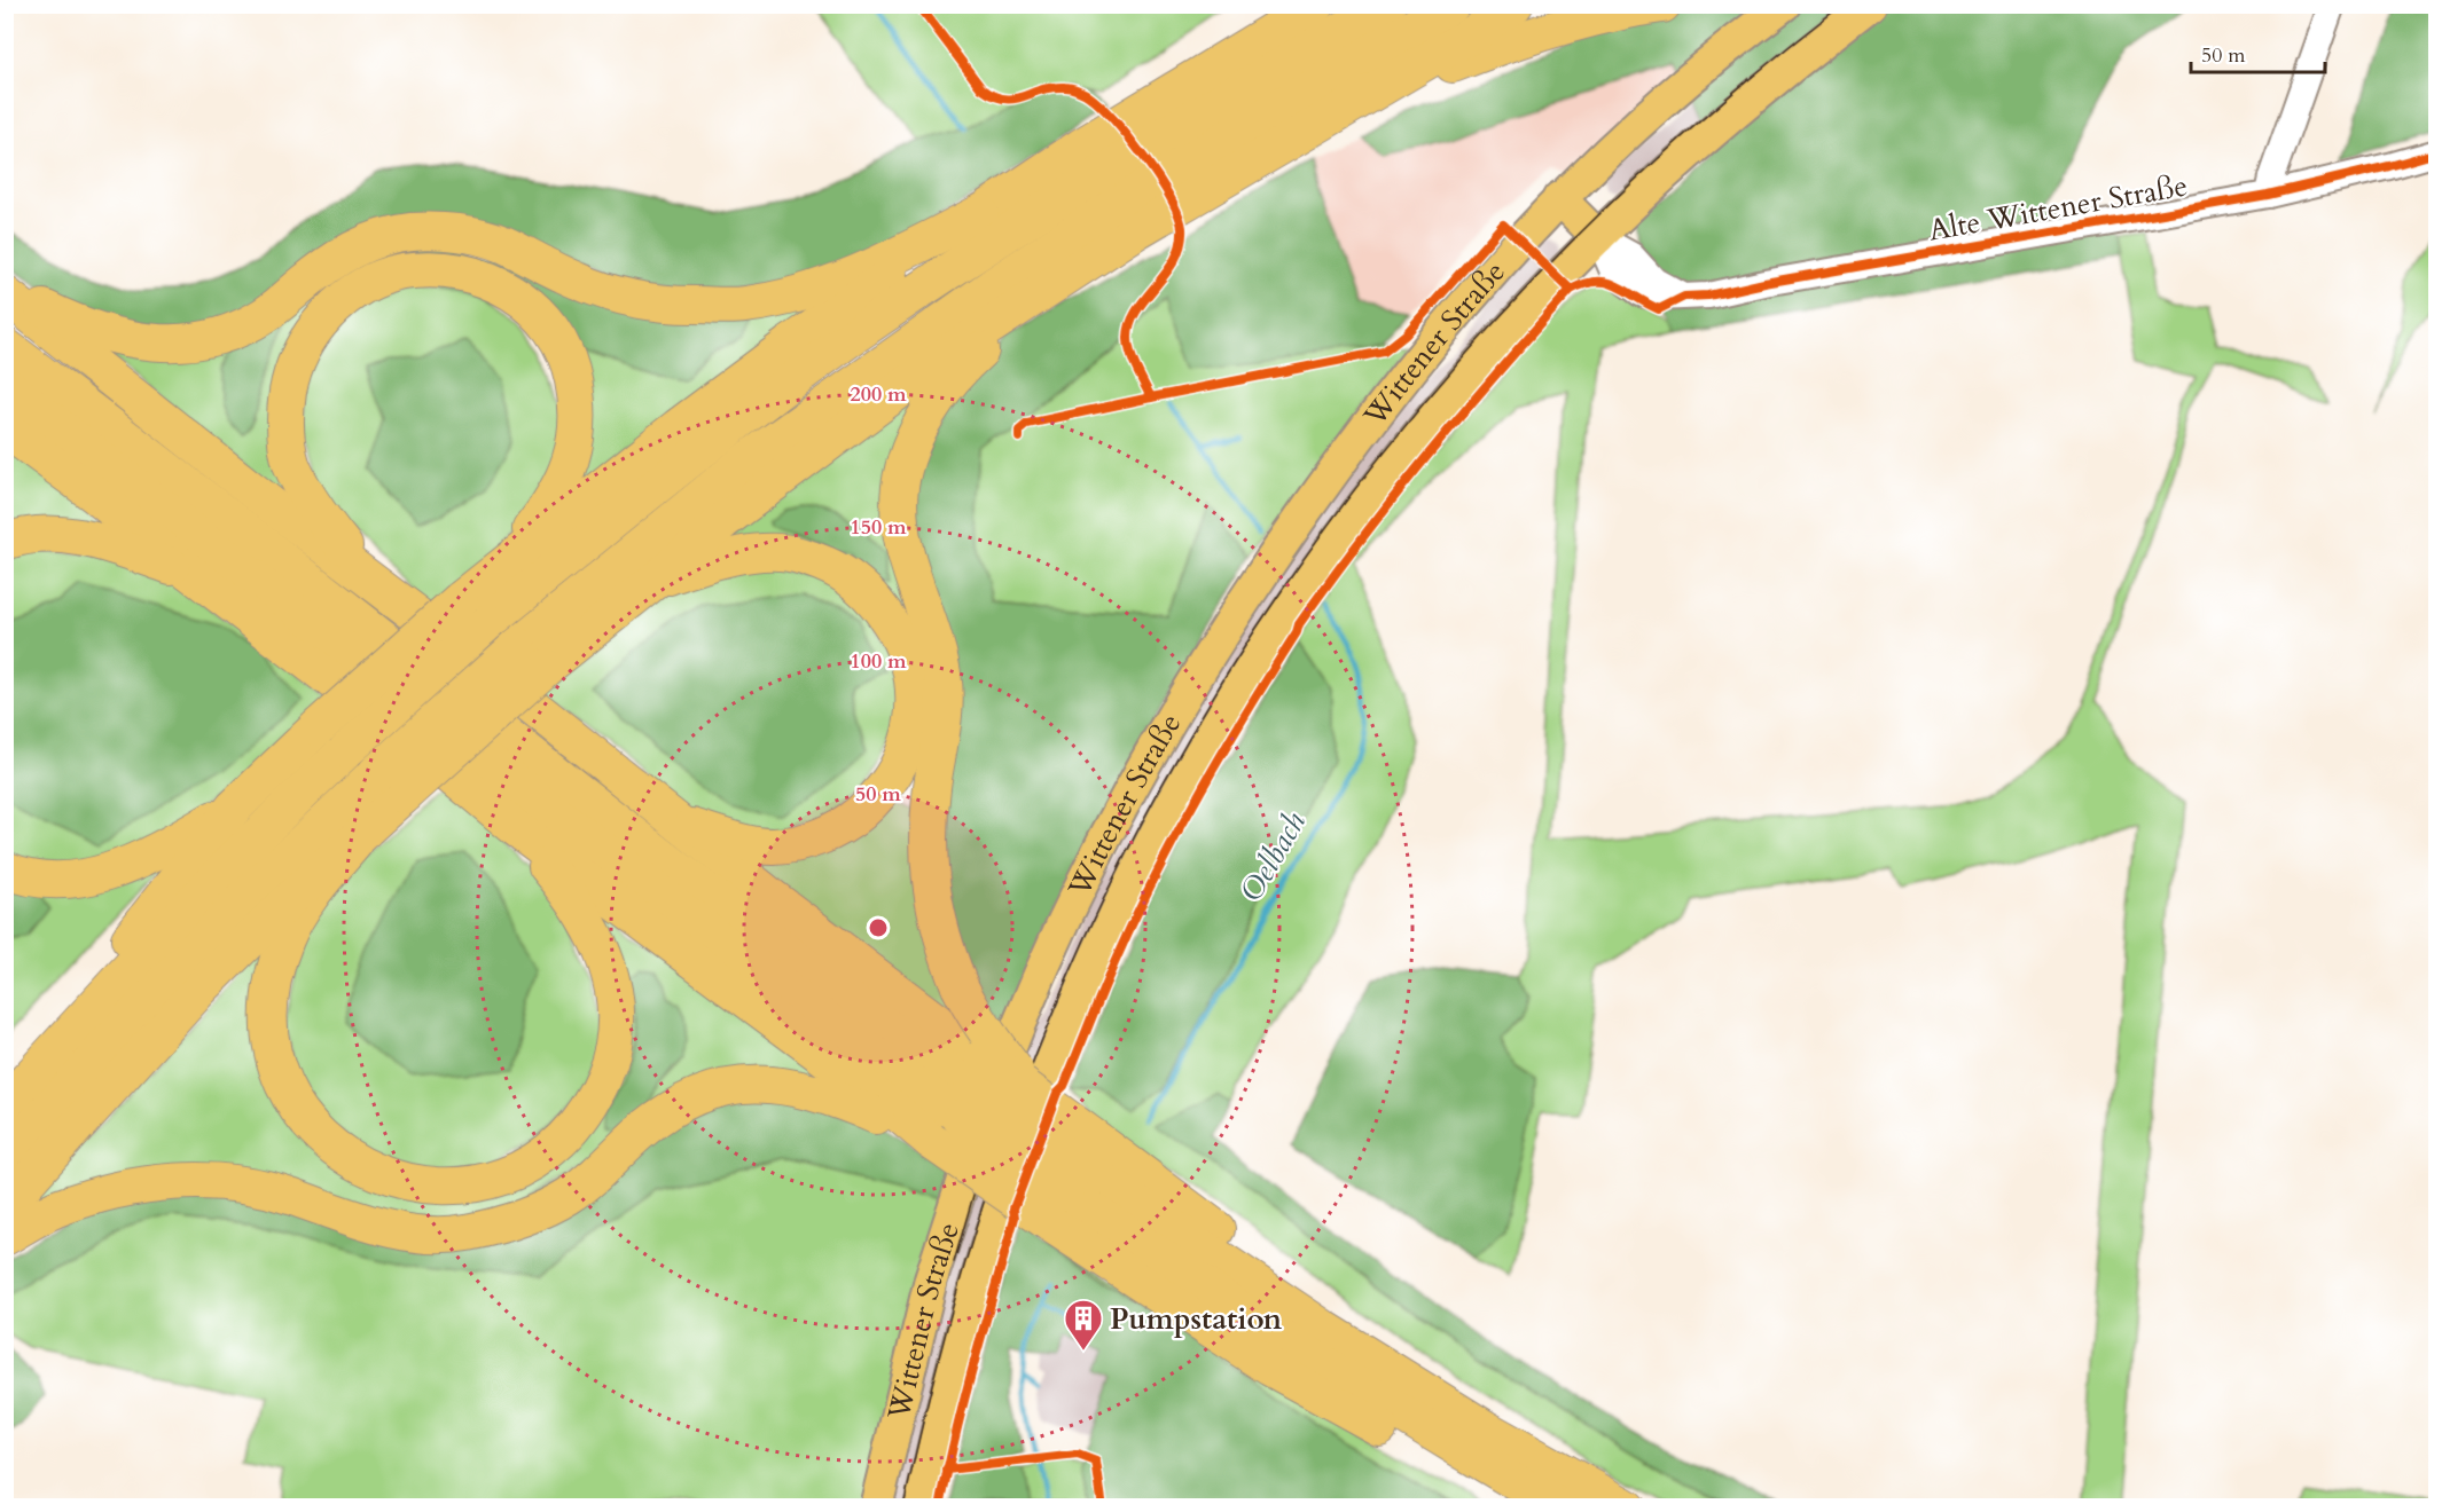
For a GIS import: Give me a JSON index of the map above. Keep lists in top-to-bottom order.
{
  "streets": {
    "main road": ["Wittener Straße"],
    "street": ["Alte Wittener Straße"]
  },
  "crossings": [
    ["Alte Wittener Straße", "Wittener Straße"]
  ],
  "water": ["Oelbach"],
  "places": {
    "building": ["Pumpstation"]
  },
  "scale_bar": "50 m",
  "rings": [
    "200 m",
    "150 m",
    "100 m",
    "50 m"
  ]
}
